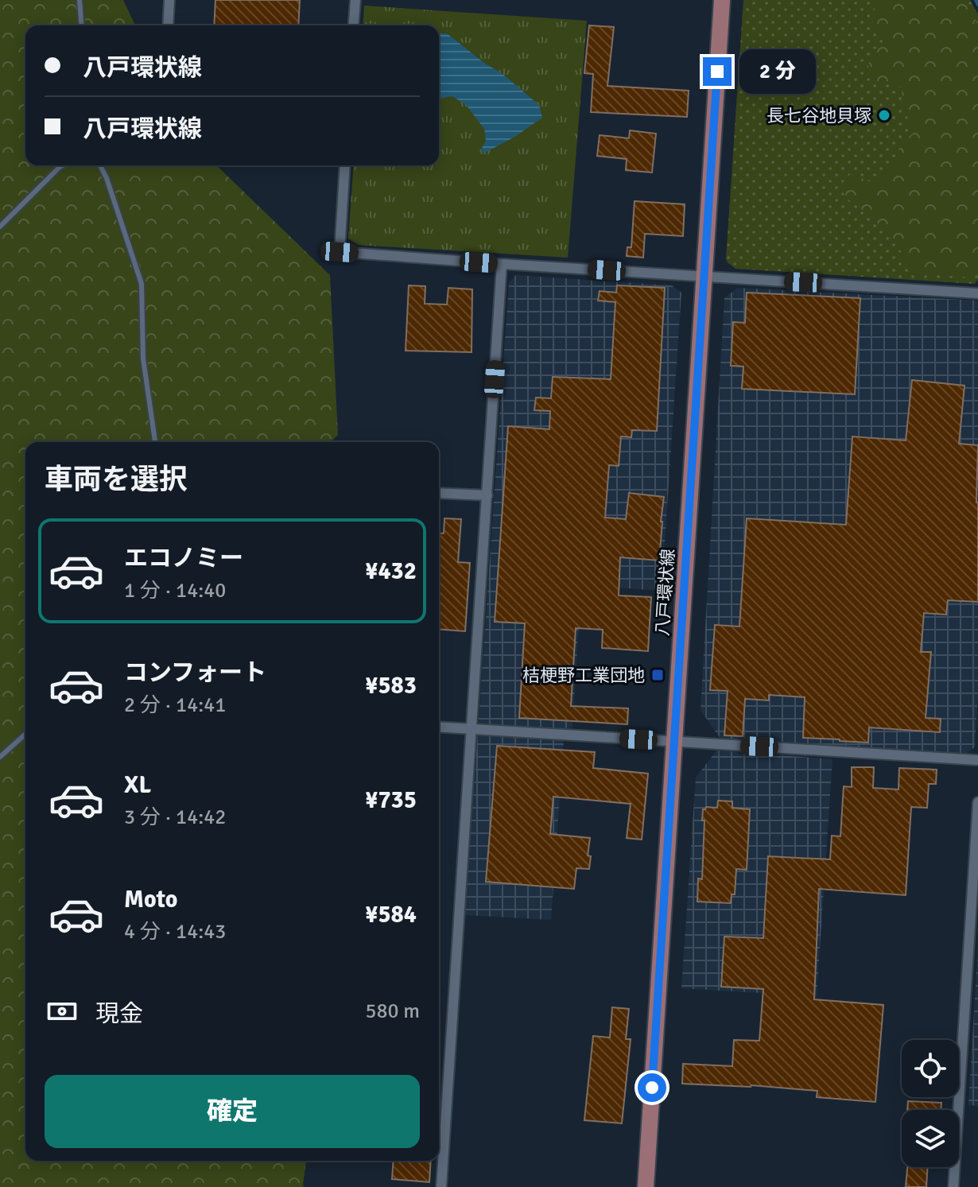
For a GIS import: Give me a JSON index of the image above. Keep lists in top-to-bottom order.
{
  "streets": {
    "main road": ["八戸環状線"]
  },
  "places": {
    "other": ["長七谷地貝塚"],
    "transit": ["桔梗野工業団地"]
  },
  "page": {
    "banner": ["八戸環状線", "八戸環状線"],
    "bubble": "2 分",
    "heading": "車両を選択",
    "list": [
      {
        "name": "エコノミー",
        "note": "1 分 · 14:40",
        "value": "¥432"
      },
      {
        "name": "コンフォート",
        "note": "2 分 · 14:41",
        "value": "¥583"
      },
      {
        "name": "XL",
        "note": "3 分 · 14:42",
        "value": "¥735"
      },
      {
        "name": "Moto",
        "note": "4 分 · 14:43",
        "value": "¥584"
      }
    ],
    "pay": ["現金", "580 m"],
    "buttons": "確定"
  }
}
